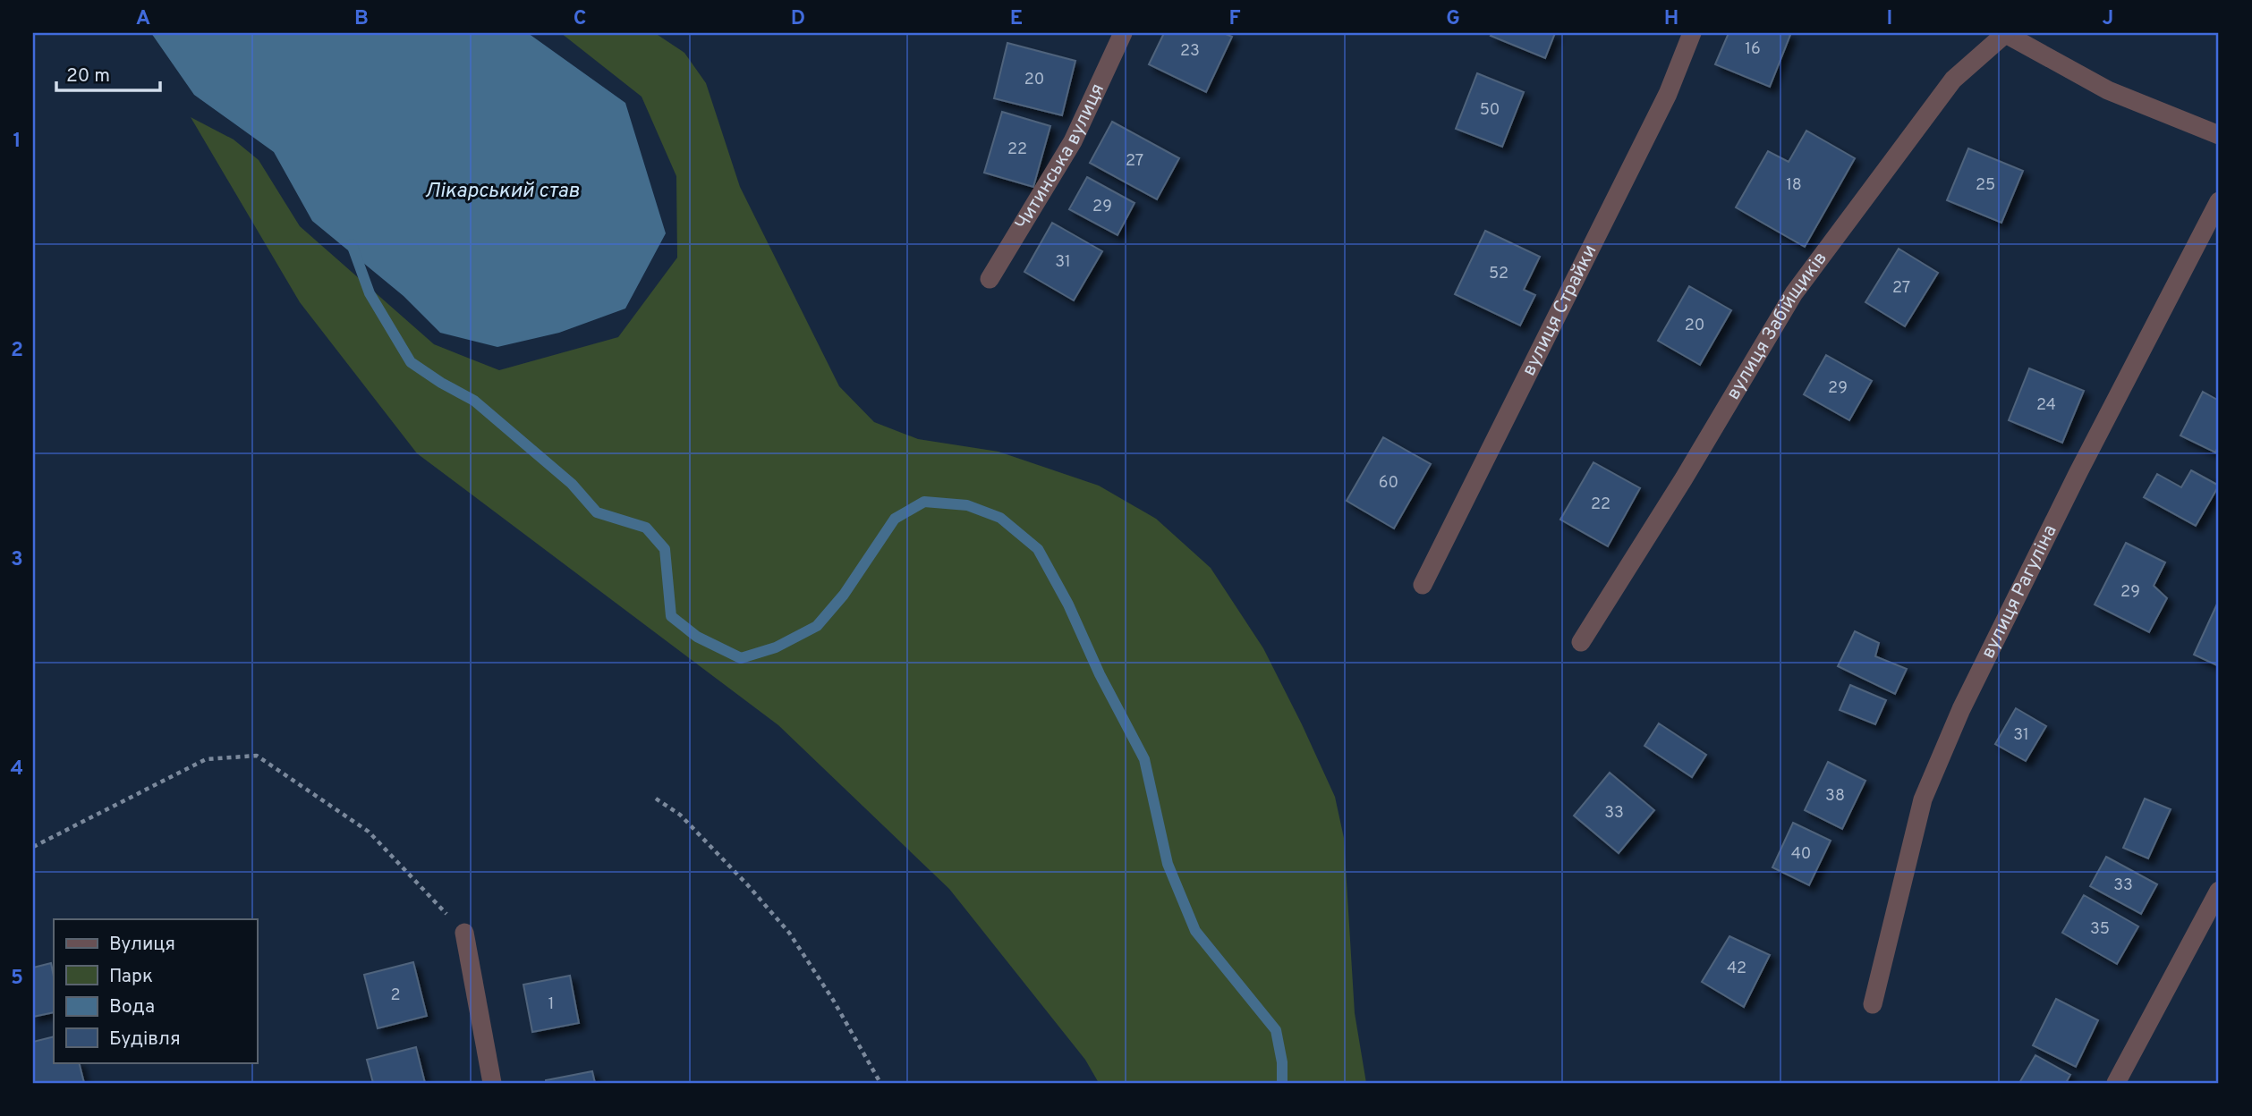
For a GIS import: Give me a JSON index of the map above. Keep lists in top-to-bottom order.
{
  "streets": {
    "street": [
      "Читинська вулиця",
      "вулиця Страйки",
      "вулиця Забійщиків",
      "вулиця Рагуліна"
    ]
  },
  "water": ["Лікарський став"],
  "house_numbers": [
    "16",
    "23",
    "20",
    "50",
    "22",
    "27",
    "18",
    "25",
    "29",
    "31",
    "52",
    "27",
    "20",
    "29",
    "24",
    "60",
    "22",
    "29",
    "31",
    "38",
    "33",
    "40",
    "33",
    "35",
    "42",
    "2",
    "1"
  ],
  "legend": [
    "Вулиця",
    "Парк",
    "Вода",
    "Будівля"
  ],
  "scale_bar": "20 m",
  "grid": {
    "columns": [
      "A",
      "B",
      "C",
      "D",
      "E",
      "F",
      "G",
      "H",
      "I",
      "J"
    ],
    "rows": [
      "1",
      "2",
      "3",
      "4",
      "5"
    ]
  }
}
